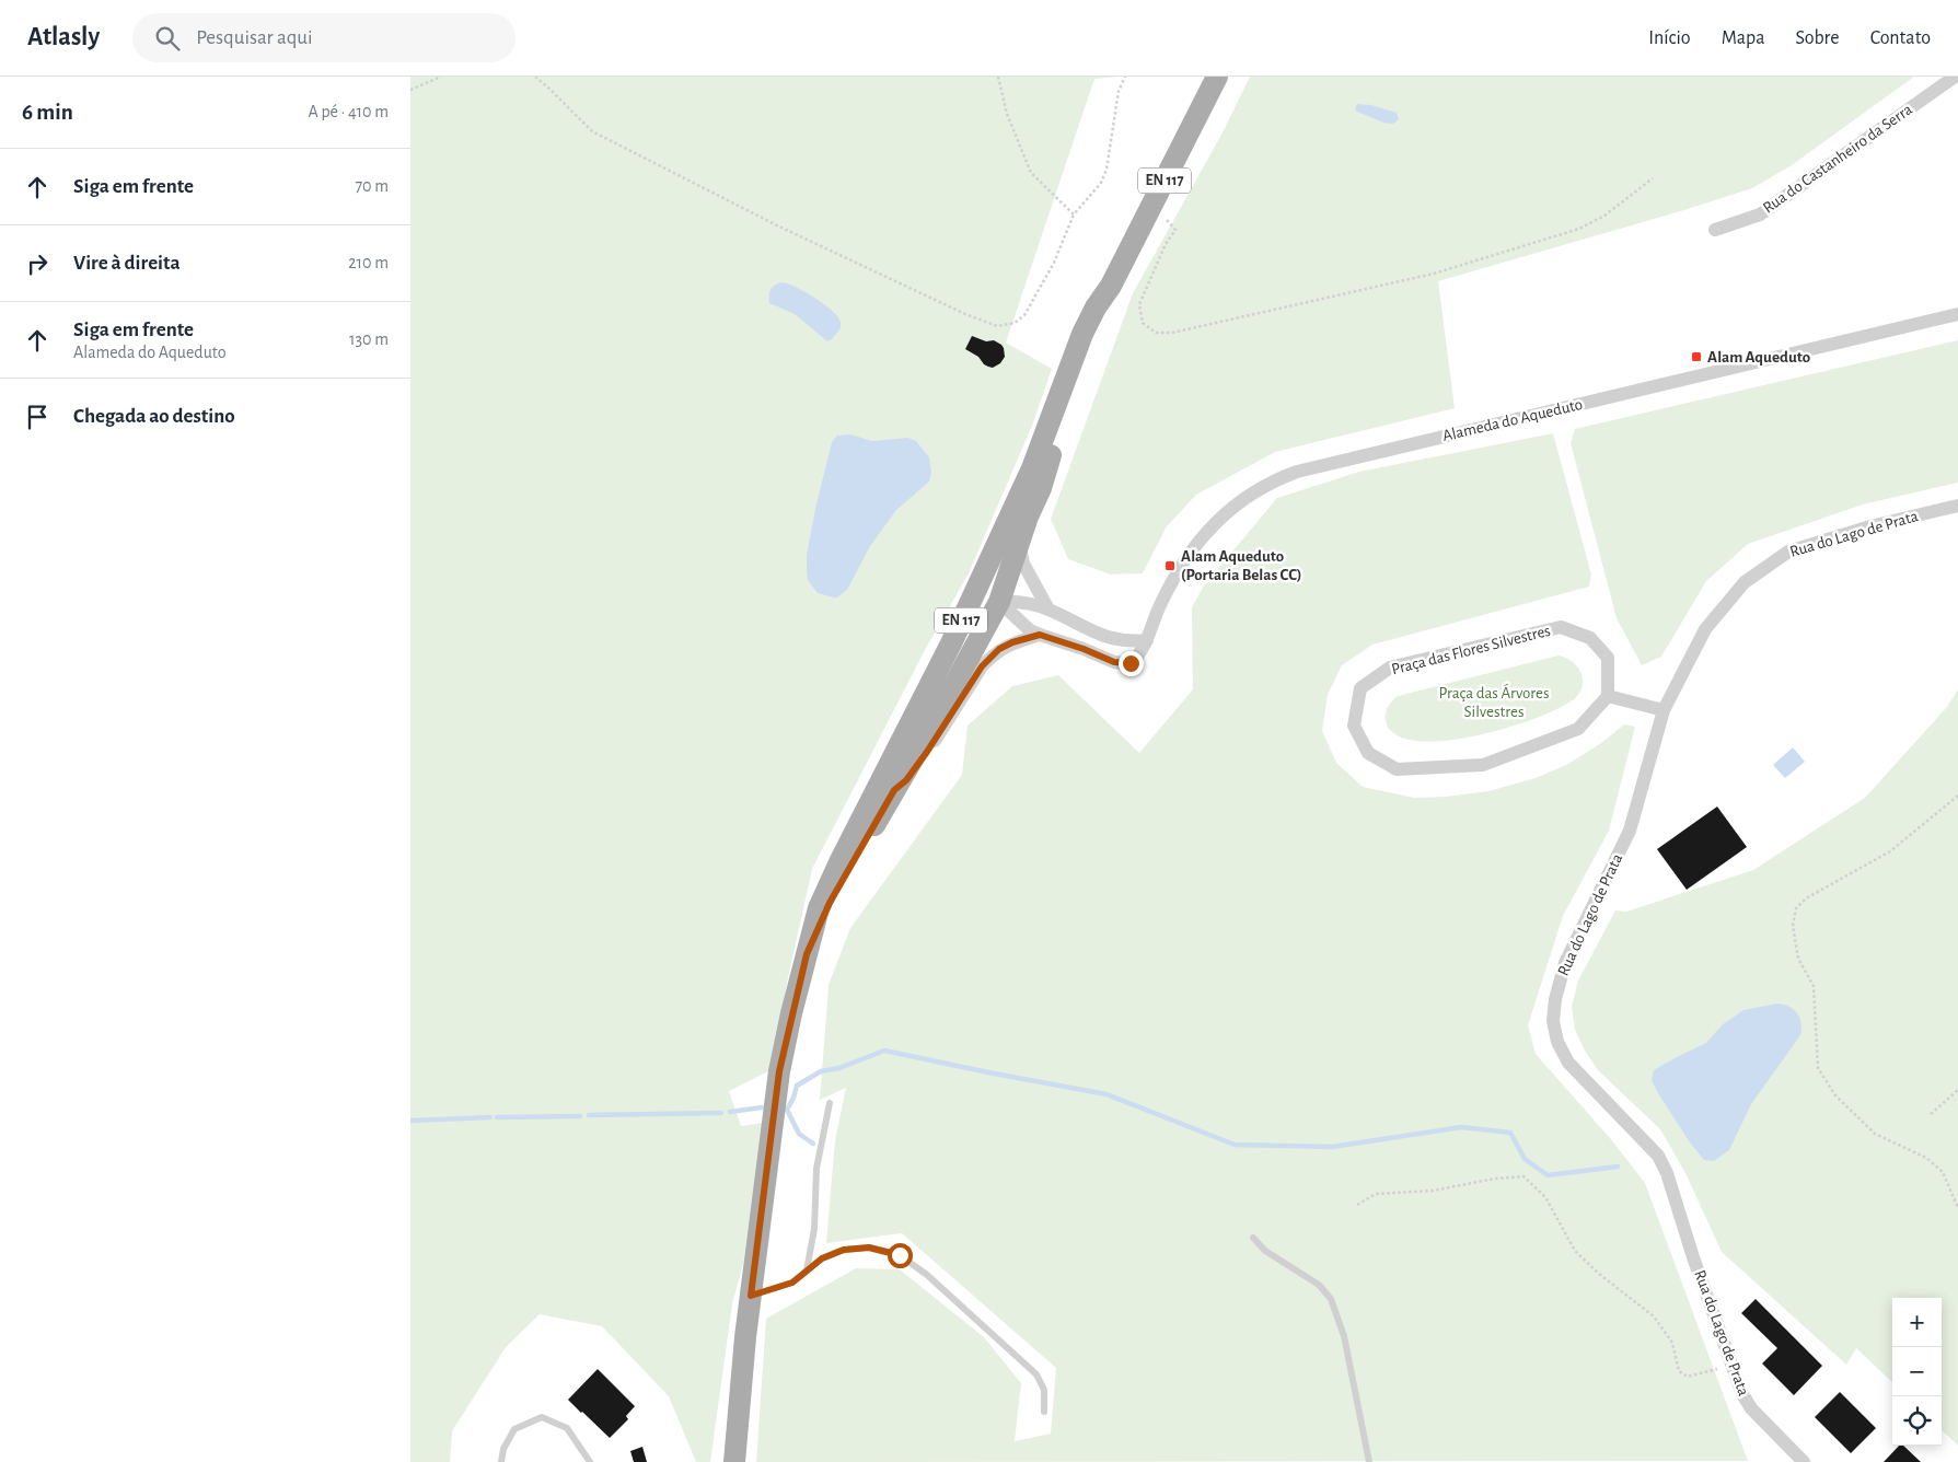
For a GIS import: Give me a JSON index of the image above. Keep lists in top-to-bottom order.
{
  "streets": {
    "main road": ["EN 117"],
    "street": [
      "Rua do Castanheiro da Serra",
      "Alameda do Aqueduto",
      "Rua do Lago de Prata",
      "Praça das Flores Silvestres"
    ]
  },
  "crossings": [
    ["EN 117", "Alameda do Aqueduto"]
  ],
  "parks": ["Praça das Árvores Silvestres"],
  "places": {
    "transit": ["Alam Aqueduto", "Alam Aqueduto (Portaria Belas CC)"]
  },
  "page": {
    "header": "Atlasly",
    "search": "Pesquisar aqui",
    "nav": [
      "Início",
      "Mapa",
      "Sobre",
      "Contato"
    ],
    "heading": ["6 min", "A pé · 410 m"],
    "list": [
      ["Siga em frente", "70 m"],
      ["Vire à direita", "210 m"],
      ["Siga em frente", "Alameda do Aqueduto", "130 m"],
      "Chegada ao destino"
    ],
    "map_buttons": ["+", "−"]
  }
}
